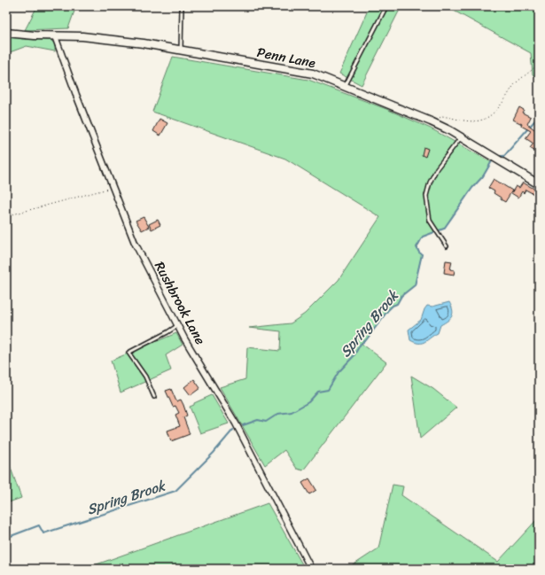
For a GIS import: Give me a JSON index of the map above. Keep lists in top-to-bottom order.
{
  "streets": {
    "street": ["Penn Lane", "Rushbrook Lane"]
  },
  "crossings": [
    ["Penn Lane", "Rushbrook Lane"]
  ],
  "water": ["Spring Brook"]
}
